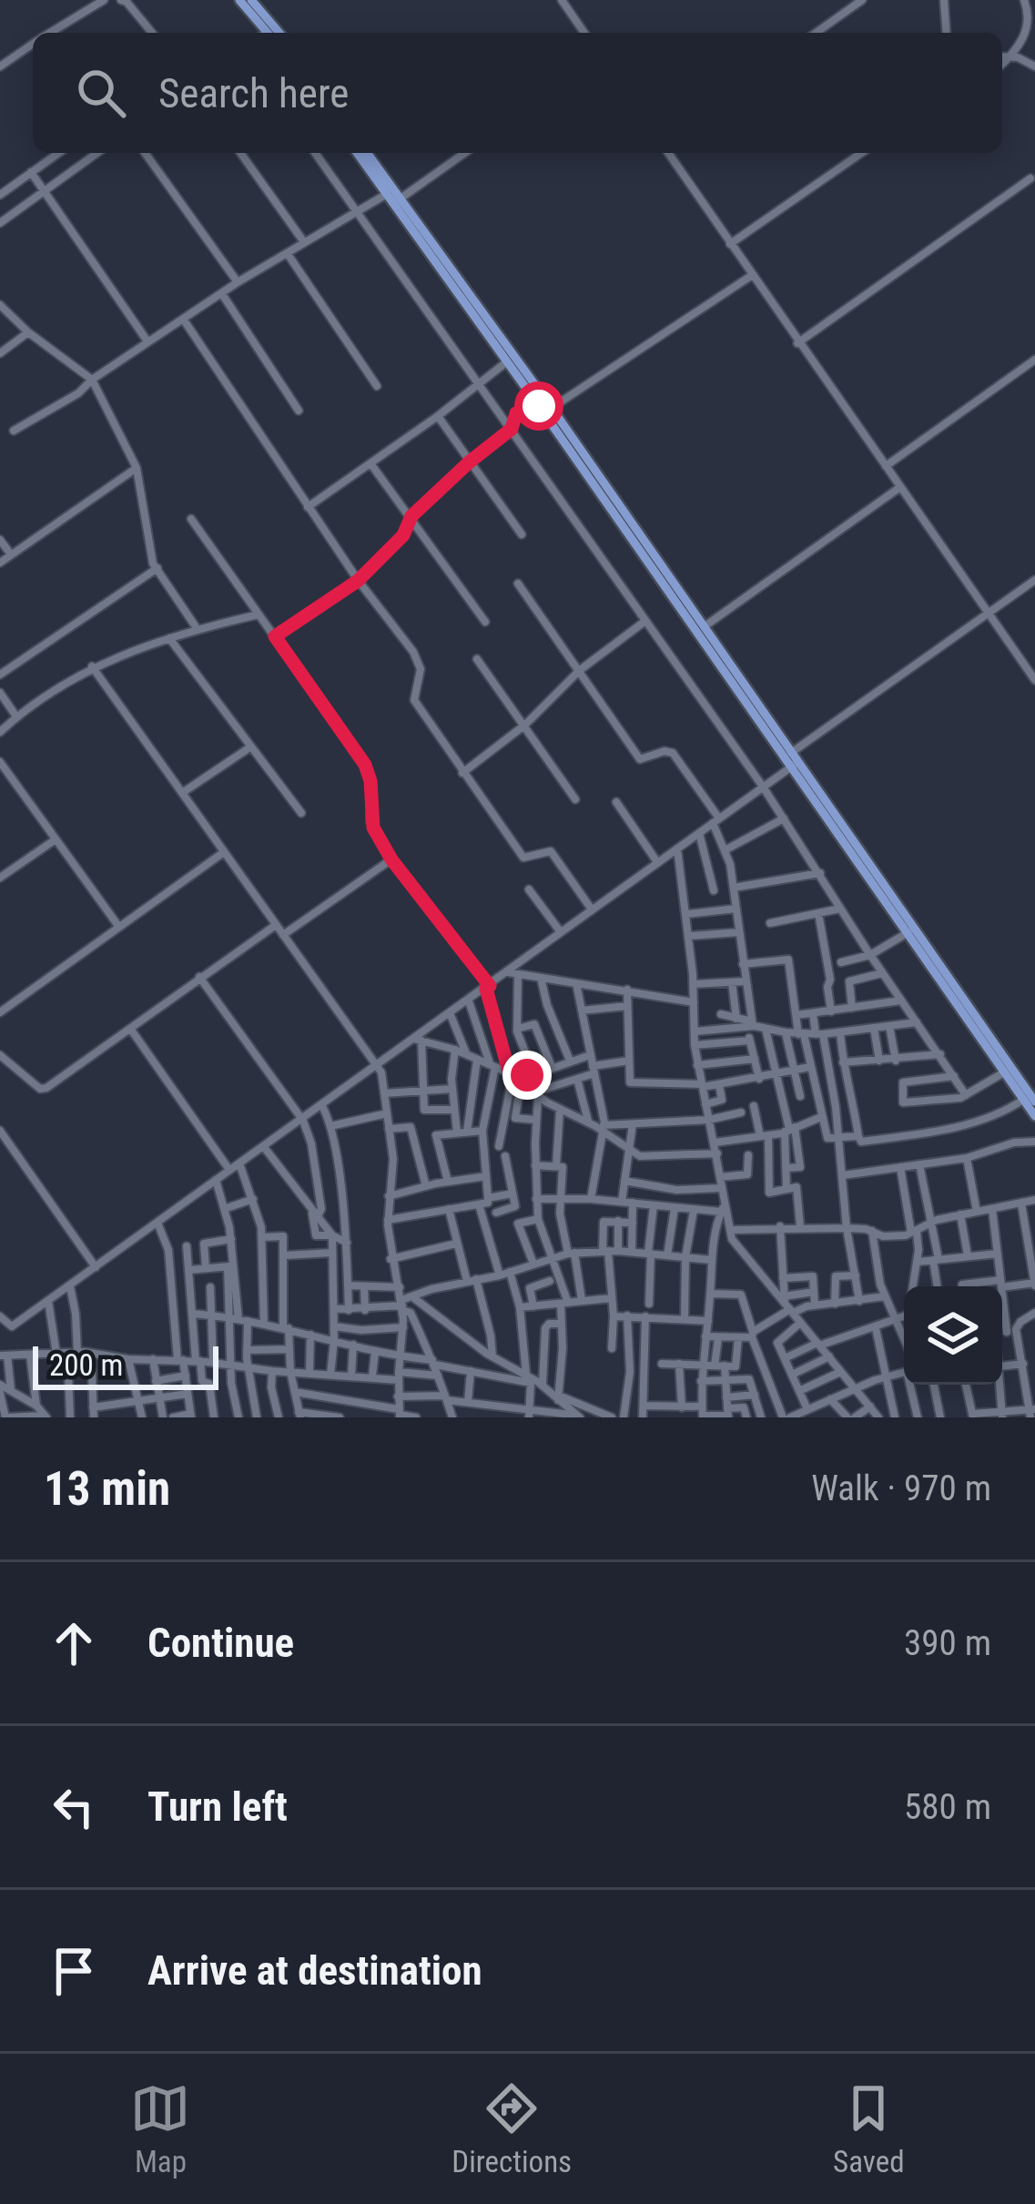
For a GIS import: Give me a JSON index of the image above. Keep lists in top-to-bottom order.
{
  "scale_bar": "200 m",
  "page": {
    "search": "Search here",
    "scale": "200 m",
    "heading": ["13 min", "Walk · 970 m"],
    "list": [
      ["Continue", "390 m"],
      ["Turn left", "580 m"],
      "Arrive at destination"
    ],
    "nav": ["Map", "Directions", "Saved"]
  }
}
